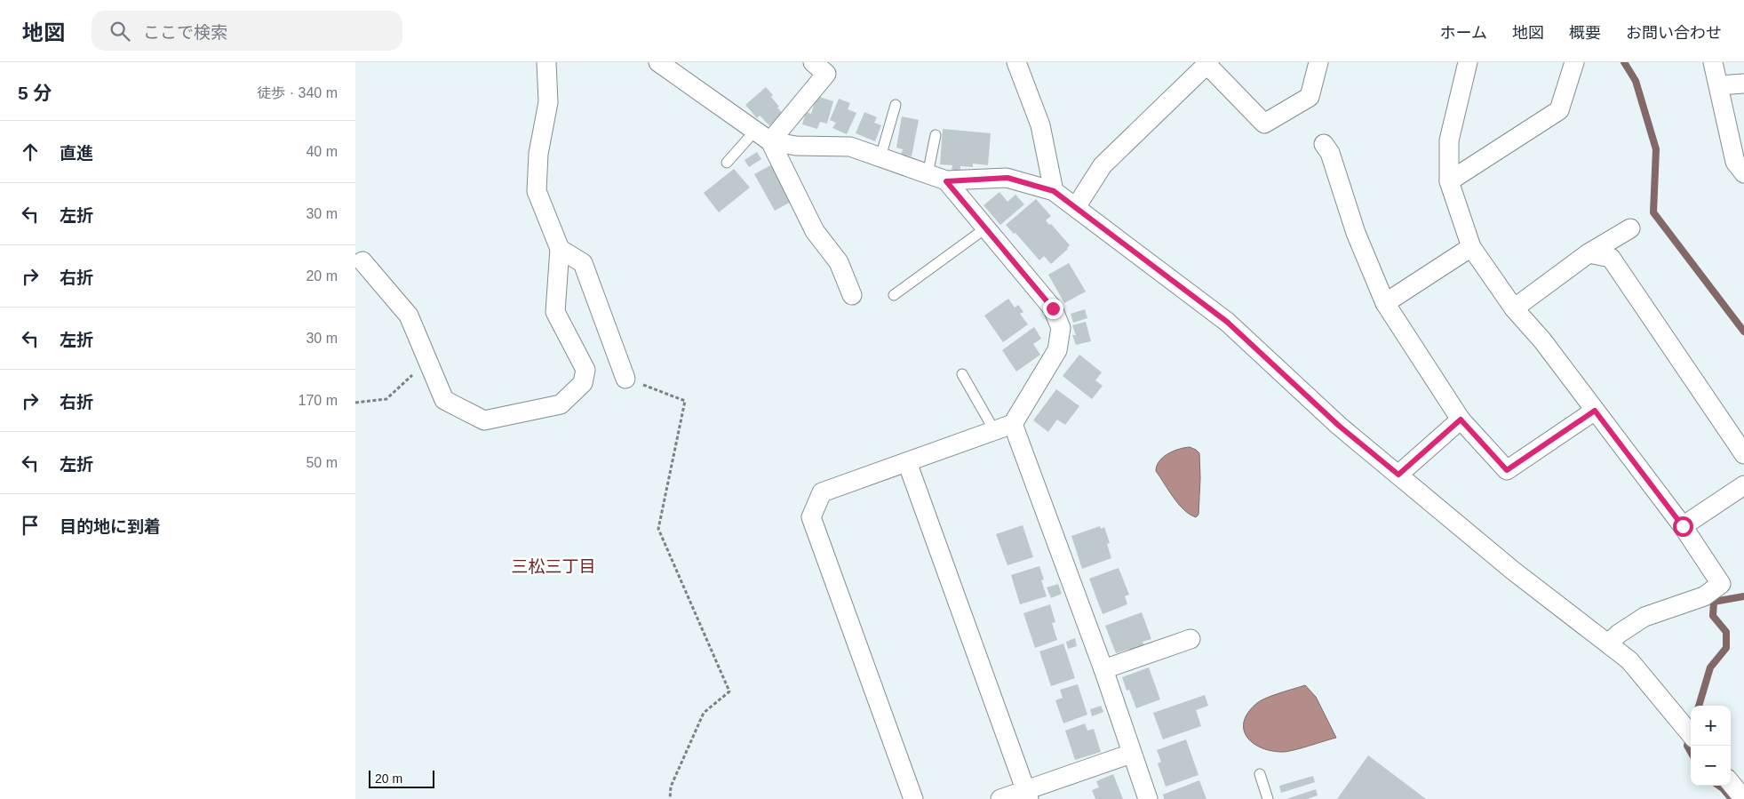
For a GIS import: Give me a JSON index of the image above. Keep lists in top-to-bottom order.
{
  "districts": ["三松三丁目"],
  "scale_bar": "20 m",
  "page": {
    "header": "地図",
    "search": "ここで検索",
    "nav": [
      "ホーム",
      "地図",
      "概要",
      "お問い合わせ"
    ],
    "heading": ["5 分", "徒歩 · 340 m"],
    "list": [
      ["直進", "40 m"],
      ["左折", "30 m"],
      ["右折", "20 m"],
      ["左折", "30 m"],
      ["右折", "170 m"],
      ["左折", "50 m"],
      "目的地に到着"
    ],
    "map_buttons": ["+", "−"],
    "scale": "20 m"
  }
}
